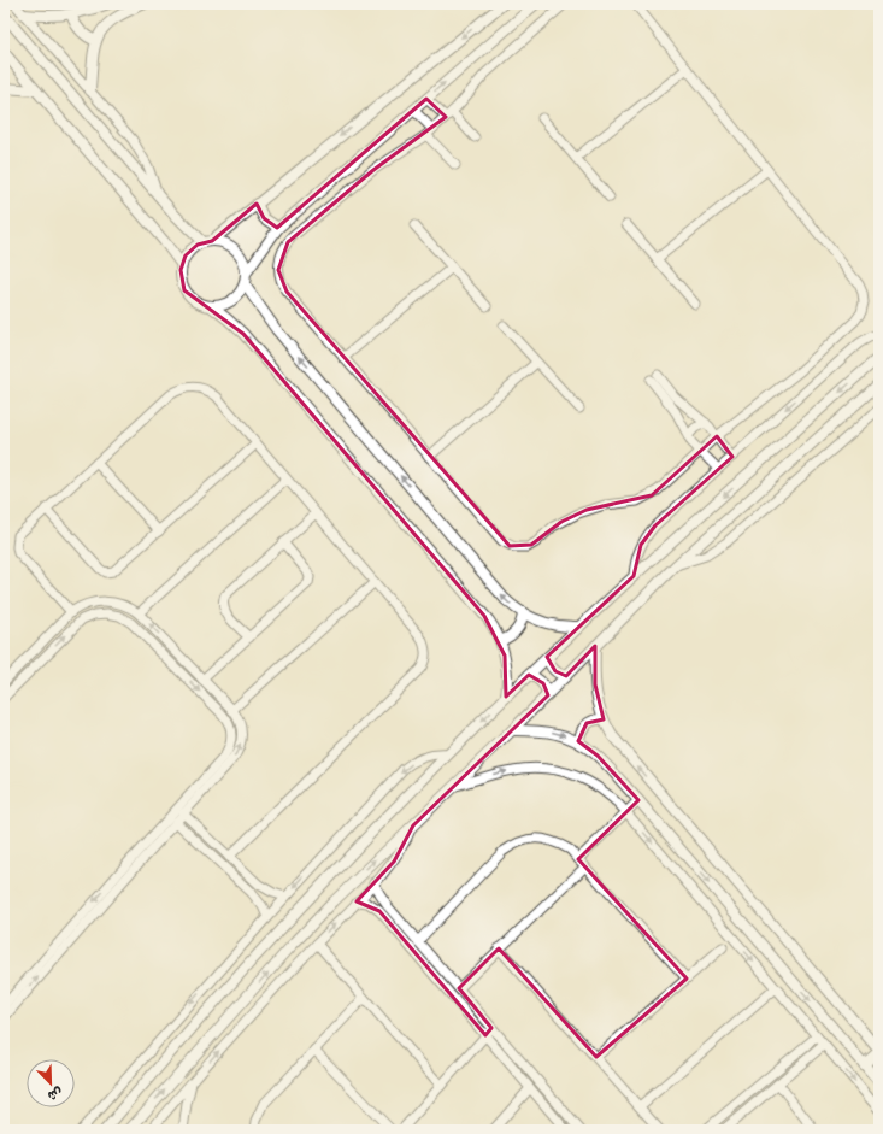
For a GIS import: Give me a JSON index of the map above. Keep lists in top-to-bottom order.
{
  "north": "bottom right"
}
